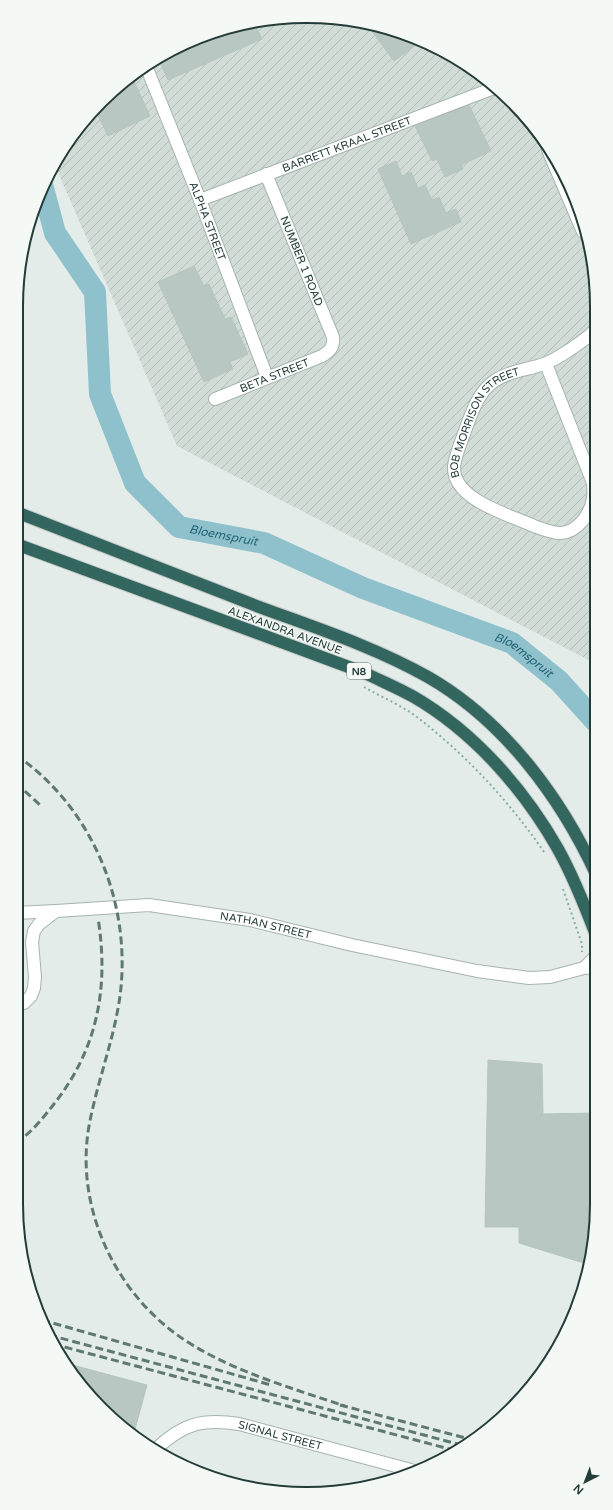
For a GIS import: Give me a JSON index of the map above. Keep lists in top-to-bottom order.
{
  "streets": {
    "highway": ["ALEXANDRA AVENUE", "N8"],
    "street": [
      "BARRETT KRAAL STREET",
      "ALPHA STREET",
      "NUMBER 1 ROAD",
      "BETA STREET",
      "BOB MORRISON STREET",
      "NATHAN STREET",
      "SIGNAL STREET"
    ]
  },
  "crossings": [
    ["BARRETT KRAAL STREET", "ALPHA STREET"],
    ["BARRETT KRAAL STREET", "NUMBER 1 ROAD"],
    ["ALPHA STREET", "BETA STREET"],
    ["NUMBER 1 ROAD", "BETA STREET"]
  ],
  "water": ["Bloemspruit"],
  "north": "bottom left"
}
